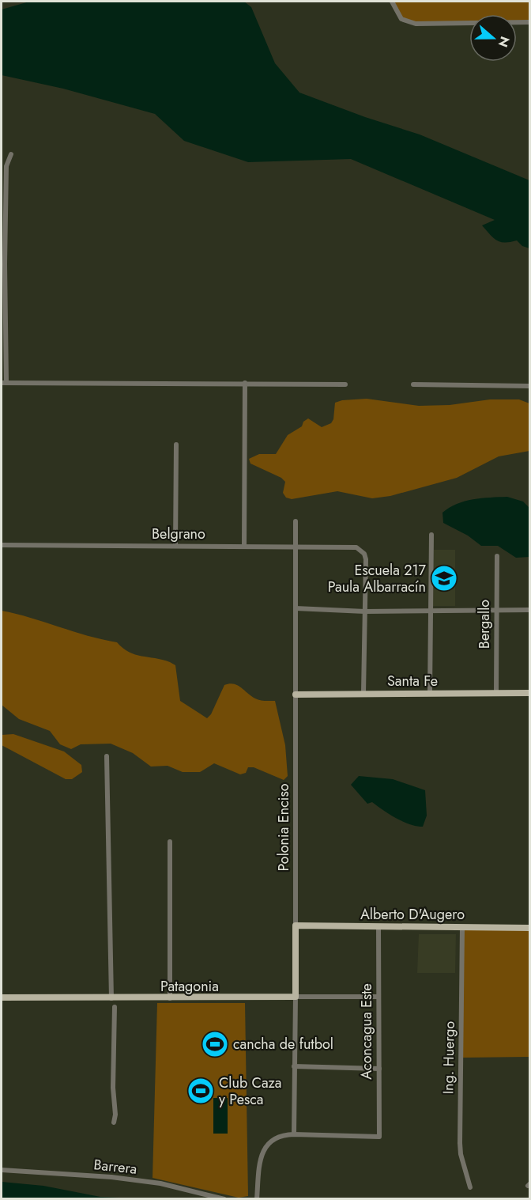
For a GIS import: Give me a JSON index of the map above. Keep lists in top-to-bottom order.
{
  "streets": {
    "main road": [
      "Santa Fe",
      "Polonia Enciso",
      "Alberto D'Augero",
      "Patagonia"
    ],
    "street": [
      "Belgrano",
      "Bergallo",
      "Aconcagua Este",
      "Ing. Huergo",
      "Barrera"
    ]
  },
  "crossings": [
    ["Belgrano", "Polonia Enciso"],
    ["Bergallo", "Santa Fe"],
    ["Santa Fe", "Polonia Enciso"],
    ["Polonia Enciso", "Alberto D'Augero"],
    ["Polonia Enciso", "Patagonia"],
    ["Polonia Enciso", "Aconcagua Este"],
    ["Alberto D'Augero", "Aconcagua Este"],
    ["Alberto D'Augero", "Ing. Huergo"],
    ["Patagonia", "Aconcagua Este"]
  ],
  "places": {
    "school or university": ["Escuela 217 Paula Albarracín"],
    "sports": ["cancha de futbol", "Club Caza y Pesca"]
  },
  "north": "right"
}
